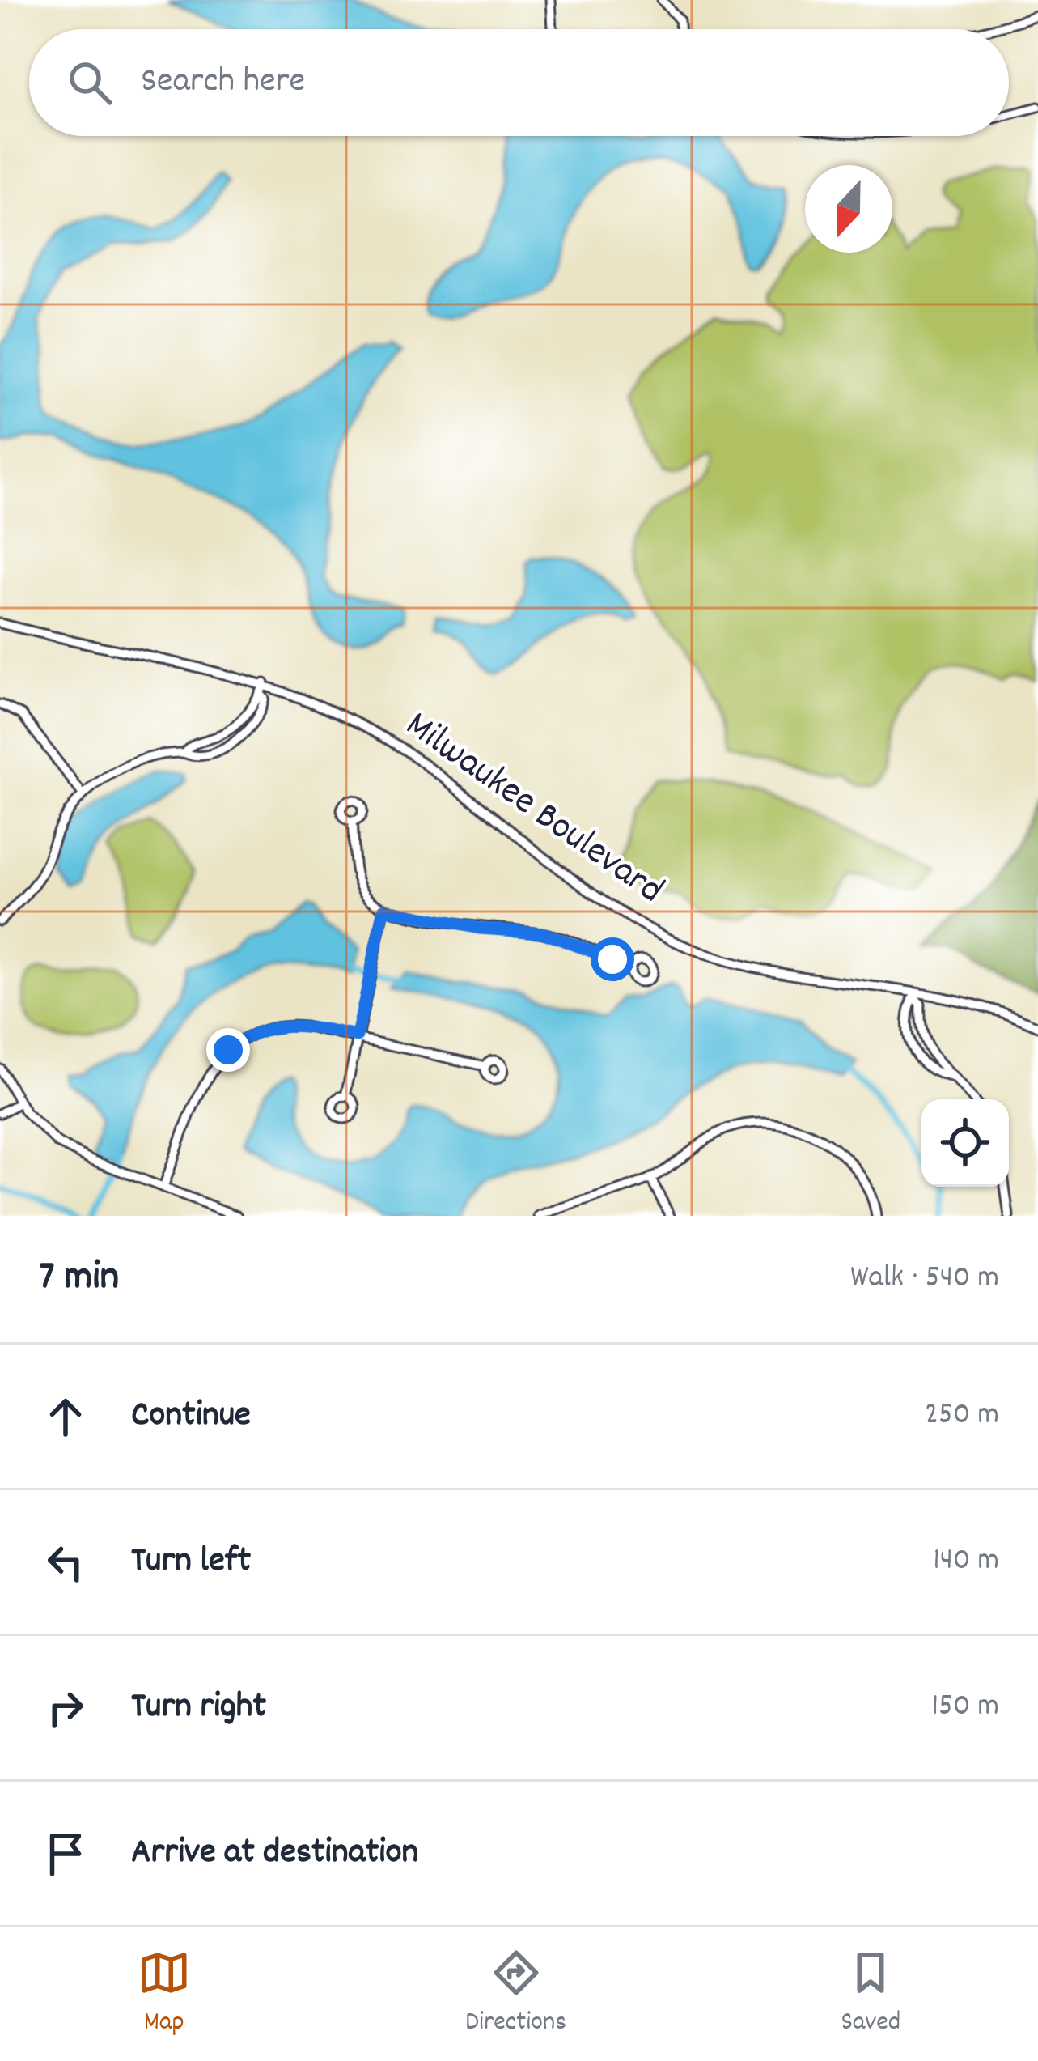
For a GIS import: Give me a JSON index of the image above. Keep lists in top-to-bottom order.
{
  "streets": {
    "street": ["Milwaukee Boulevard"]
  },
  "north": "bottom",
  "page": {
    "search": "Search here",
    "heading": ["7 min", "Walk · 540 m"],
    "list": [
      ["Continue", "250 m"],
      ["Turn left", "140 m"],
      ["Turn right", "150 m"],
      "Arrive at destination"
    ],
    "nav": ["Map", "Directions", "Saved"]
  }
}
